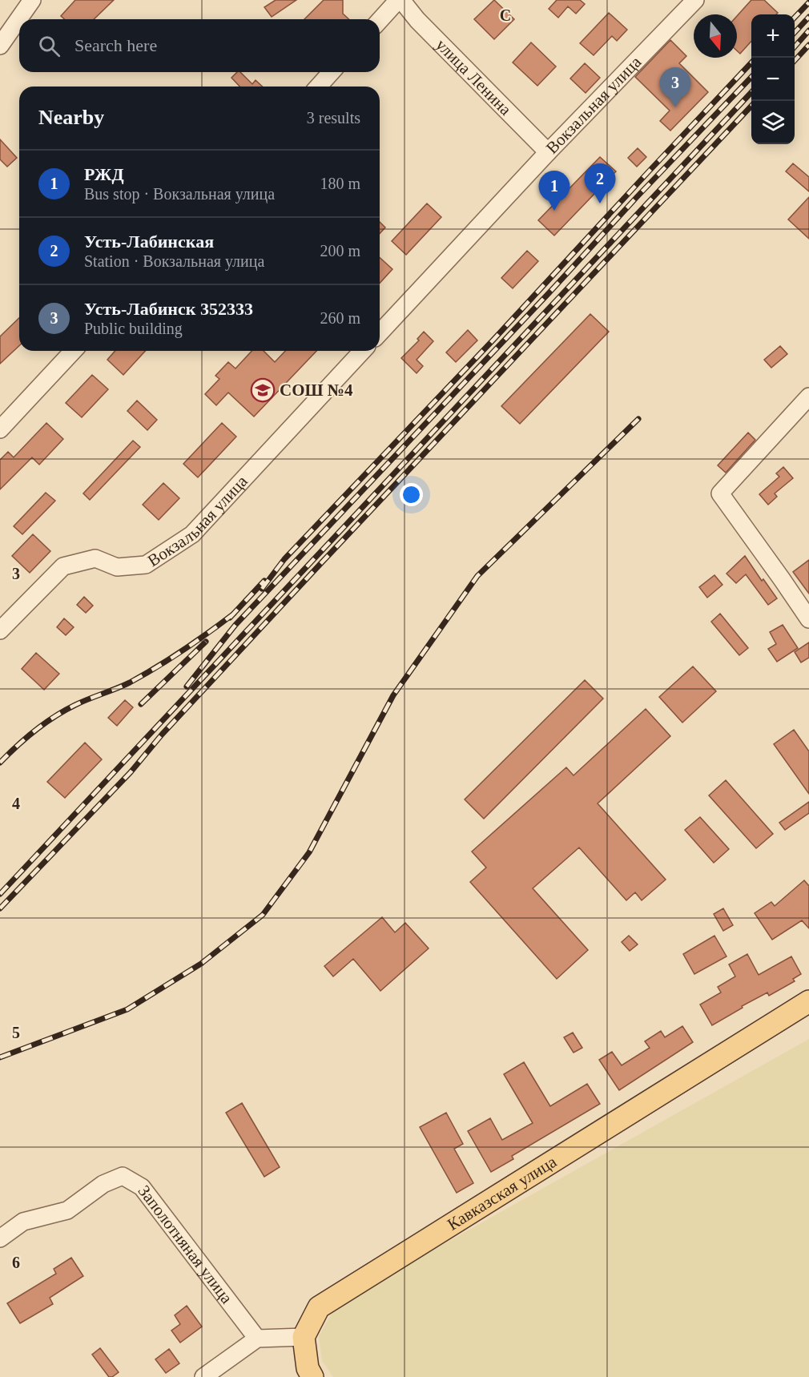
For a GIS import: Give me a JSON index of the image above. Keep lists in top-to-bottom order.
{
  "streets": {
    "main road": ["Кавказская улица"],
    "street": ["улица Ленина", "Вокзальная улица", "Заполотняная улица"]
  },
  "crossings": [
    ["улица Ленина", "Вокзальная улица"]
  ],
  "places": {
    "school or university": ["СОШ №4"]
  },
  "north": "bottom",
  "page": {
    "map_buttons": ["+", "−"],
    "search": "Search here",
    "pins": ["3", "2", "1"],
    "heading": ["Nearby", "3 results"],
    "list": [
      {
        "mark": "1",
        "name": "РЖД",
        "note": "Bus stop · Вокзальная улица",
        "value": "180 m"
      },
      {
        "mark": "2",
        "name": "Усть-Лабинская",
        "note": "Station · Вокзальная улица",
        "value": "200 m"
      },
      {
        "mark": "3",
        "name": "Усть-Лабинск 352333",
        "note": "Public building",
        "value": "260 m"
      }
    ]
  },
  "grid": {
    "columns": ["C"],
    "rows": [
      "3",
      "4",
      "5",
      "6"
    ]
  }
}
